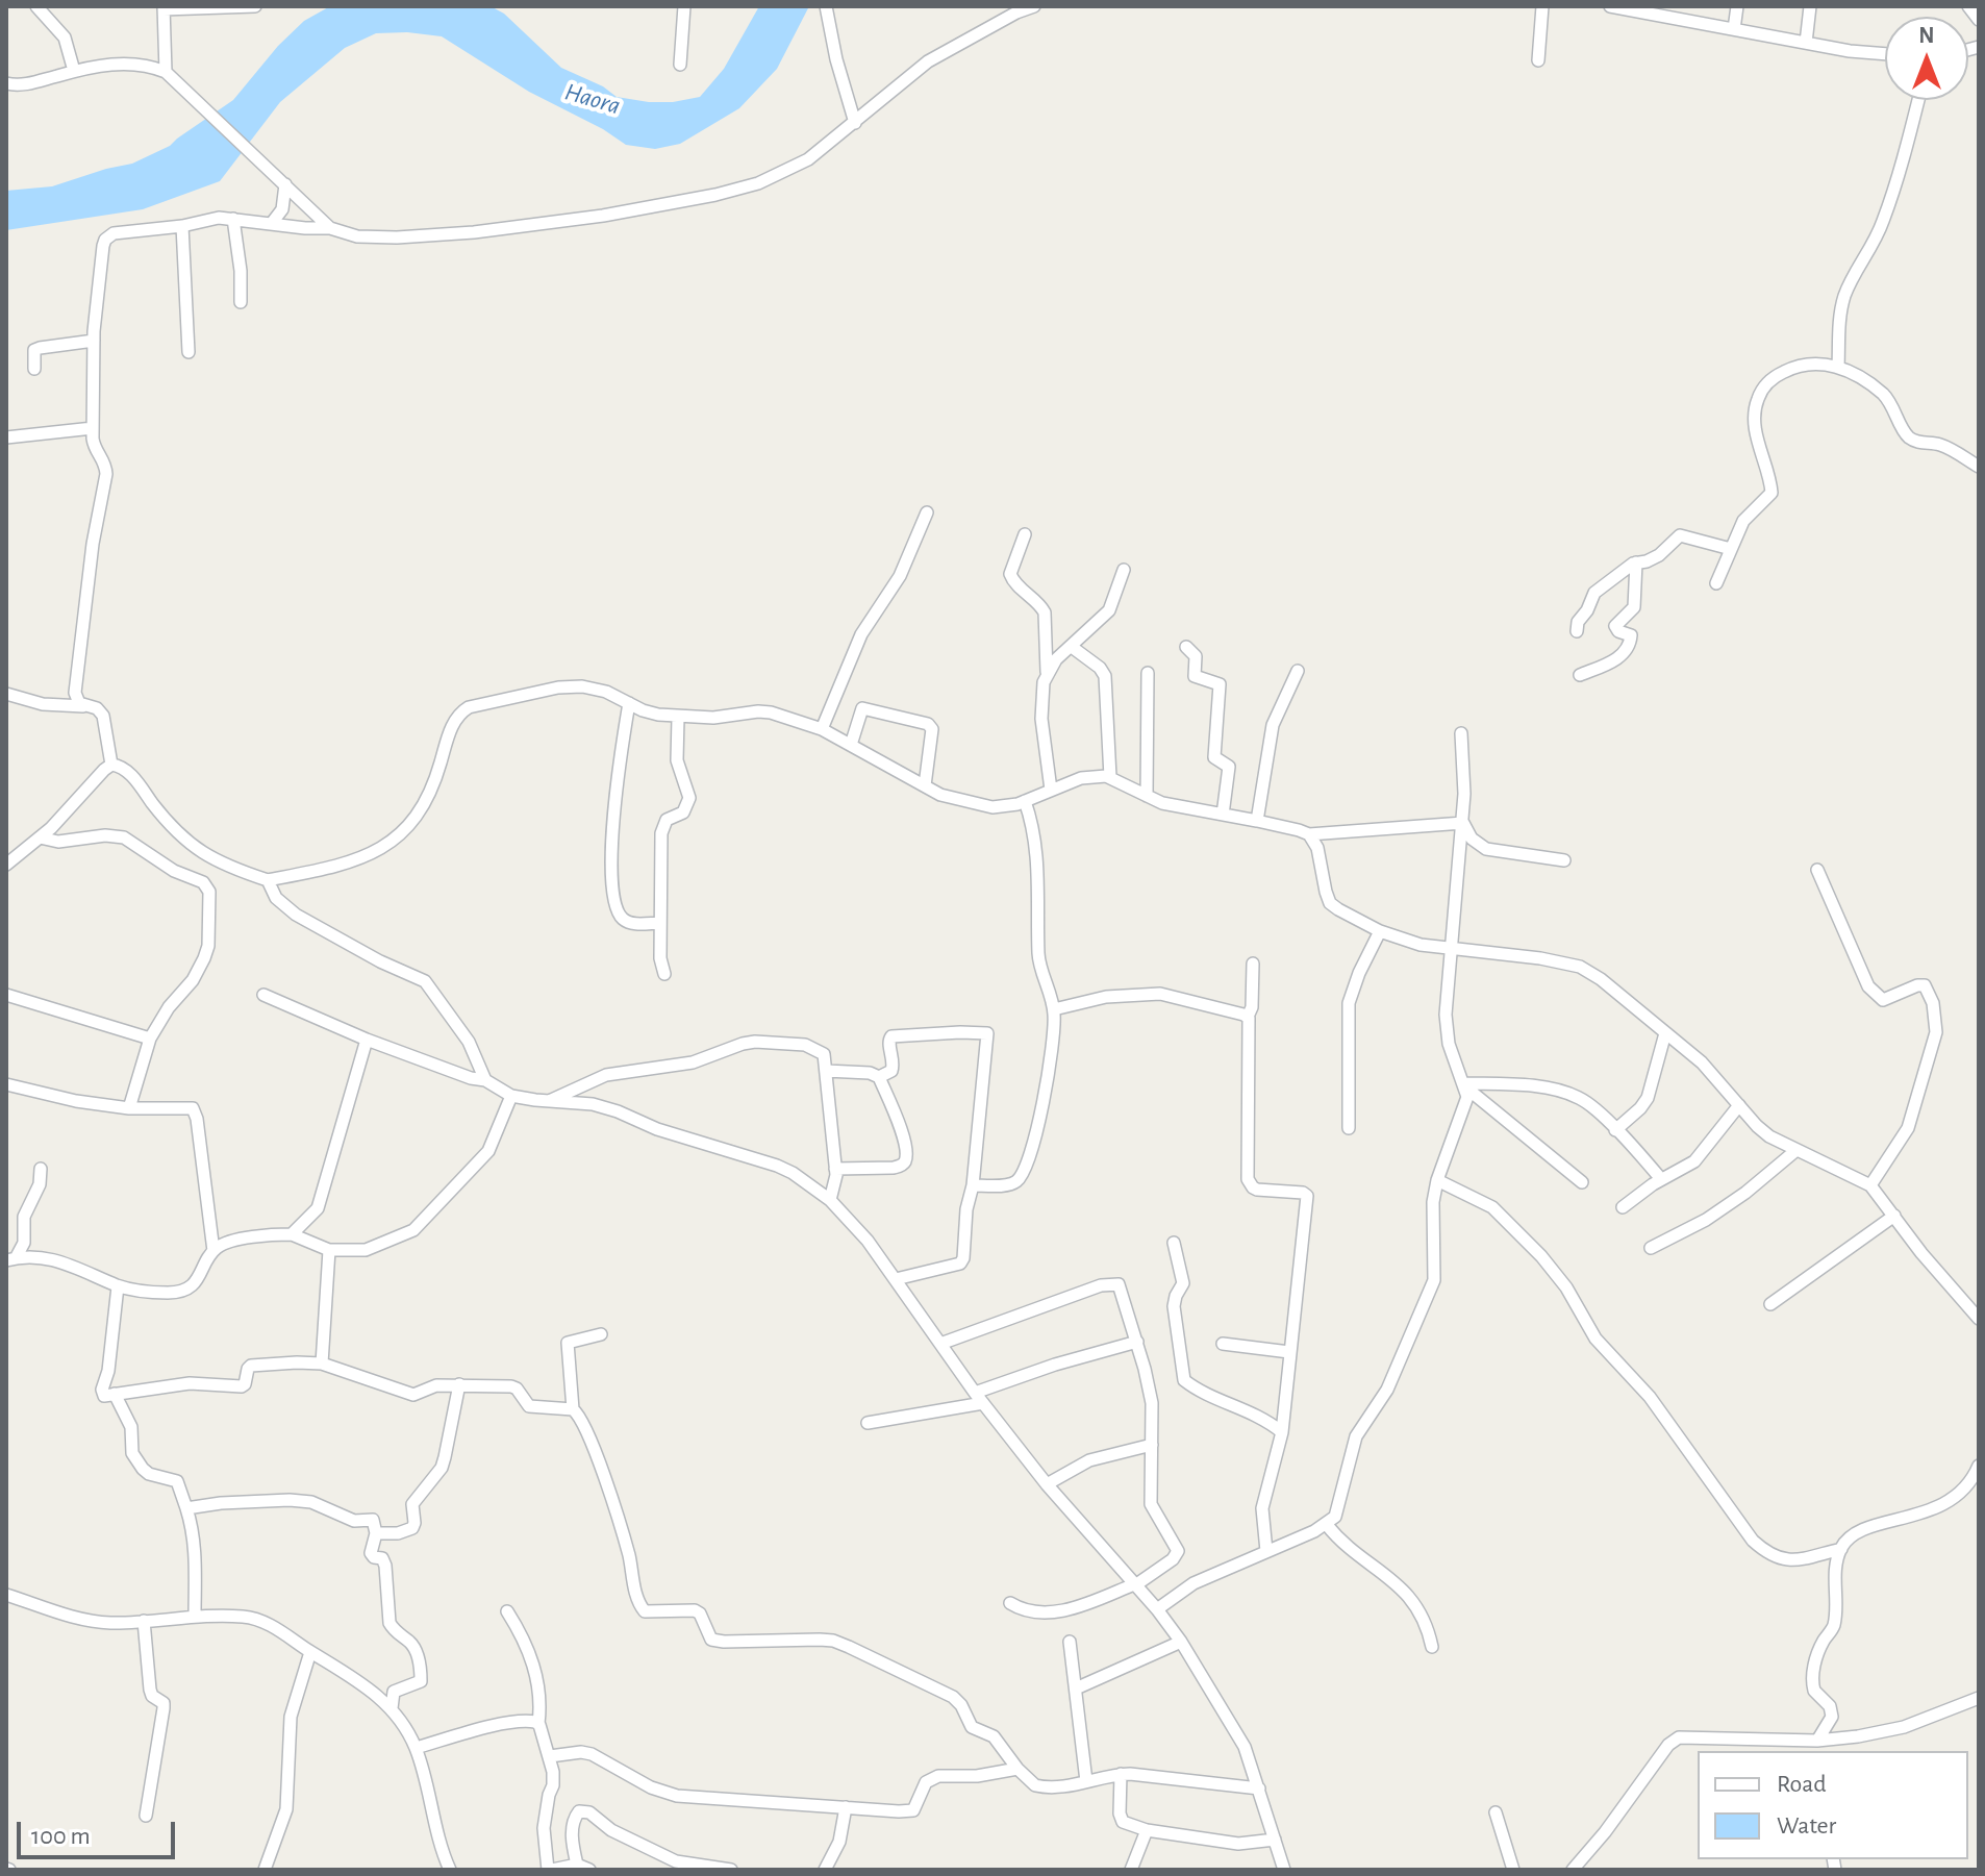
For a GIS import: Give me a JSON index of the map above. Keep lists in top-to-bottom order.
{
  "water": ["Haora"],
  "legend": ["Road", "Water"],
  "scale_bar": "100 m",
  "north": "top"
}
